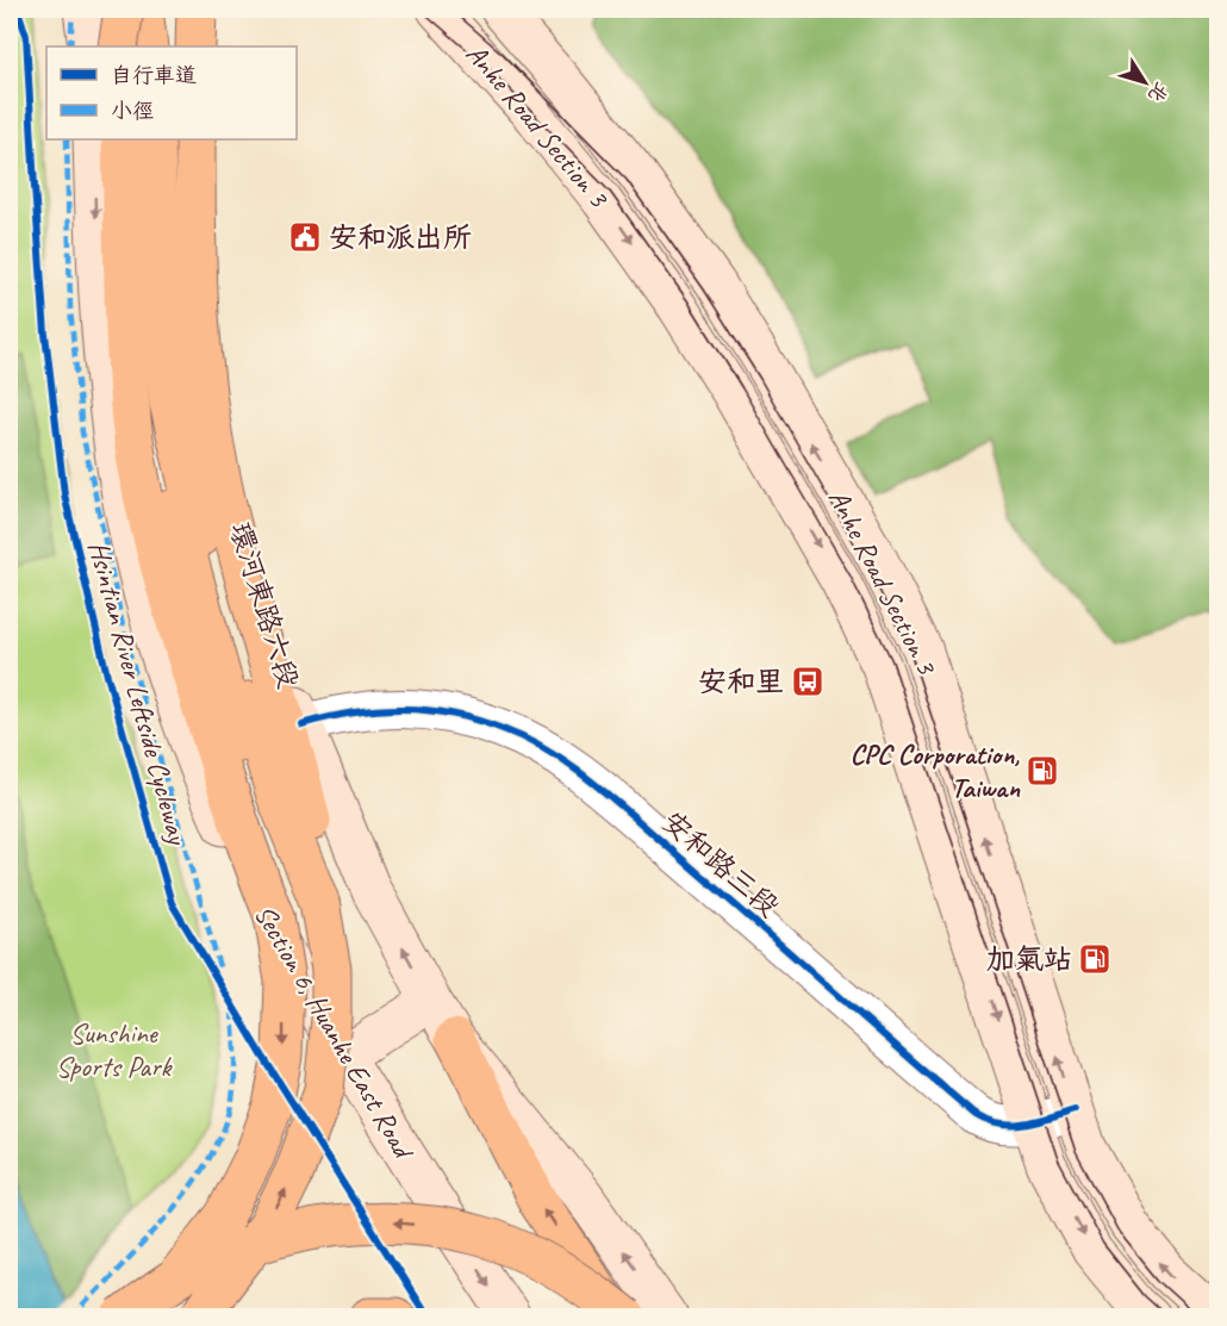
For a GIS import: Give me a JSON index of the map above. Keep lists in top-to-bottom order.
{
  "streets": {
    "main road": ["Anhe Road Section 3", "環河東路六段", "Section 6, Huanhe East Road"],
    "street": ["安和路三段"],
    "cycle path": ["Hsintian River Leftside Cycleway"]
  },
  "crossings": [
    ["Anhe Road Section 3", "安和路三段"],
    ["環河東路六段", "安和路三段"]
  ],
  "one_way": ["Section 6, Huanhe East Road"],
  "parks": ["Sunshine Sports Park"],
  "places": {
    "public building": ["安和派出所"],
    "bus stop": ["安和里"],
    "fuel station": ["CPC Corporation, Taiwan", "加氣站"]
  },
  "legend": ["自行車道", "小徑"],
  "north": "bottom right"
}
